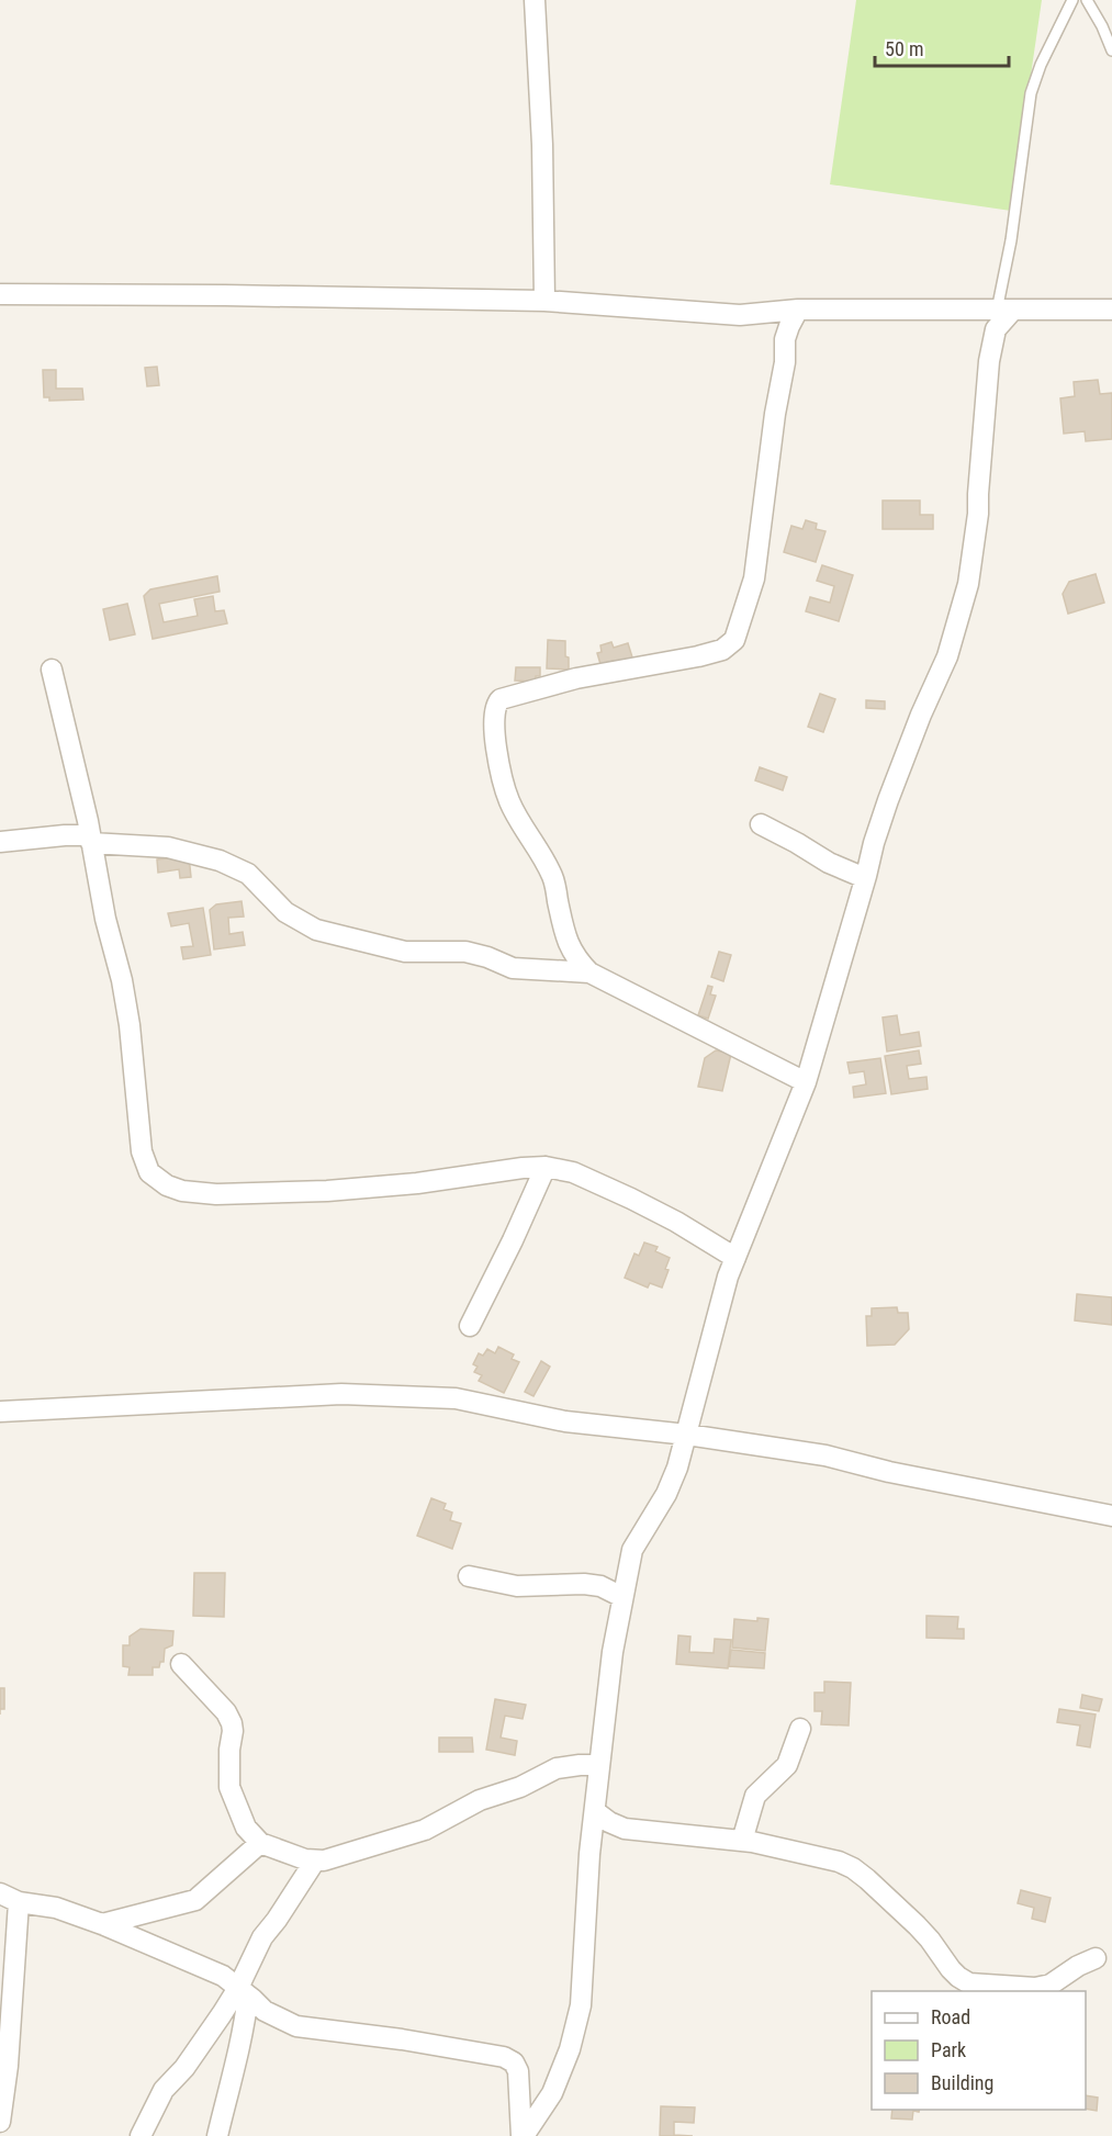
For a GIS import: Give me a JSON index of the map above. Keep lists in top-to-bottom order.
{
  "legend": ["Road", "Park", "Building"],
  "scale_bar": "50 m"
}
